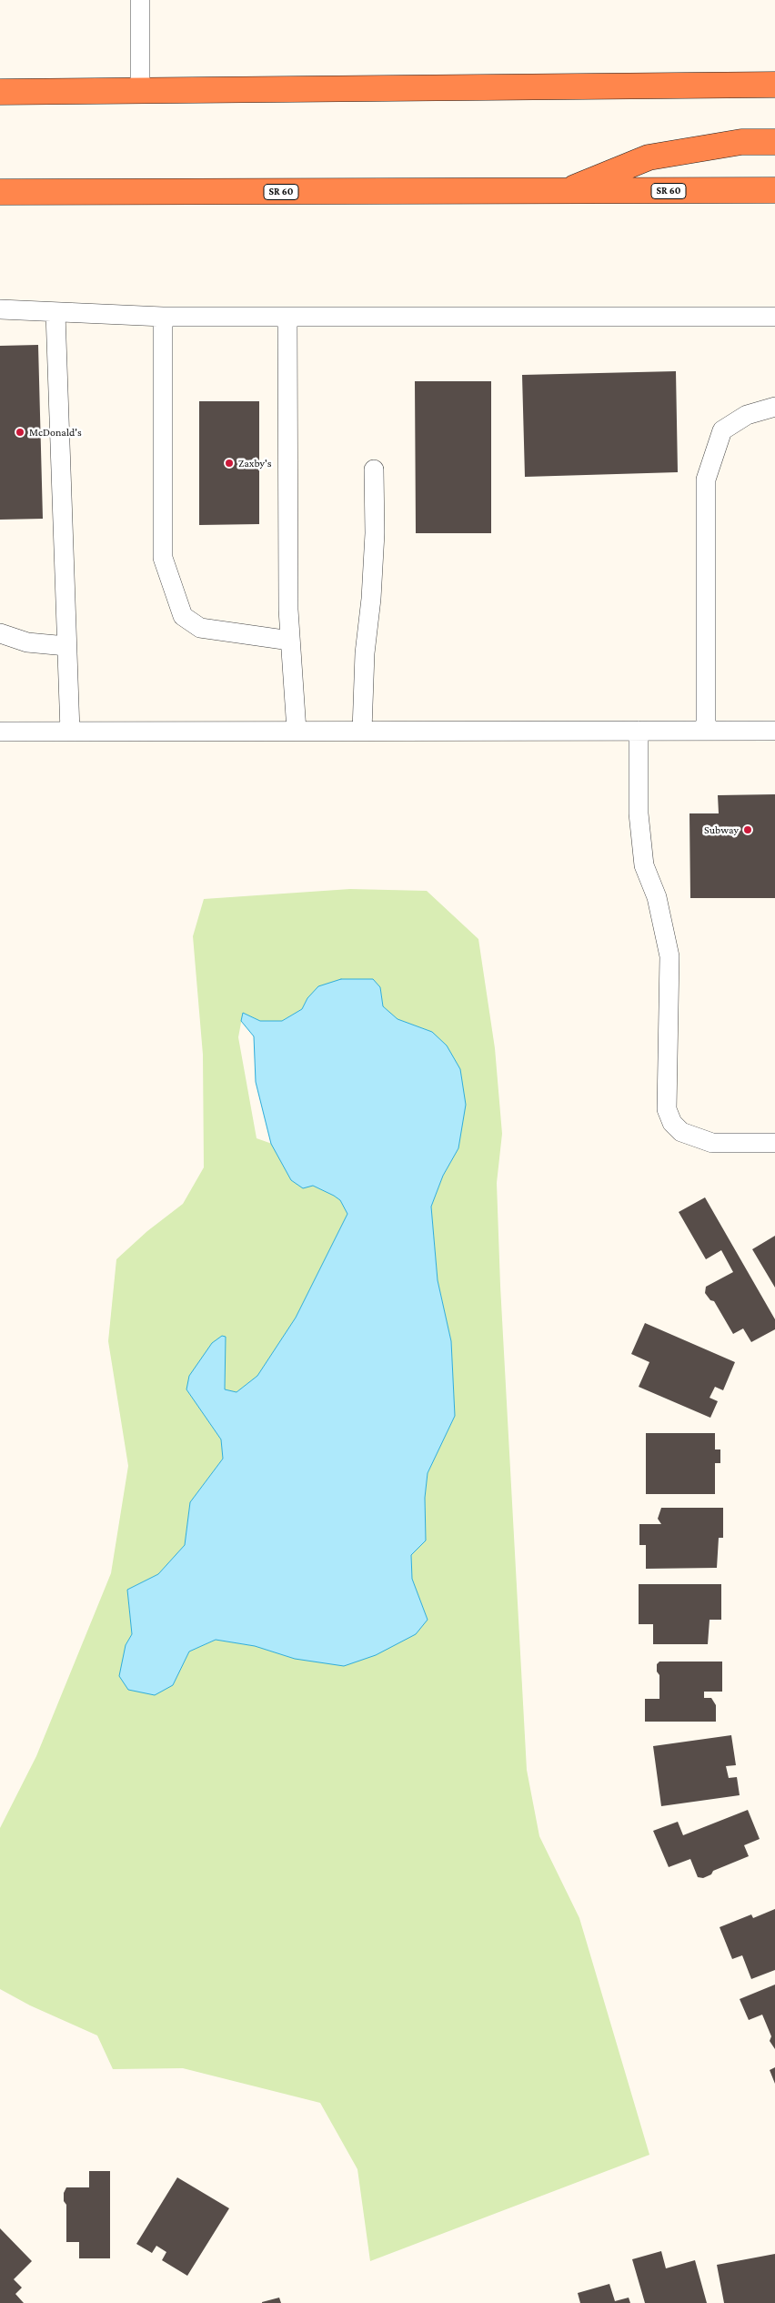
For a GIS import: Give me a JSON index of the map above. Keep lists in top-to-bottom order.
{
  "streets": {
    "highway": ["SR 60"]
  },
  "places": ["McDonald's", "Zaxby's", "Subway"]
}
